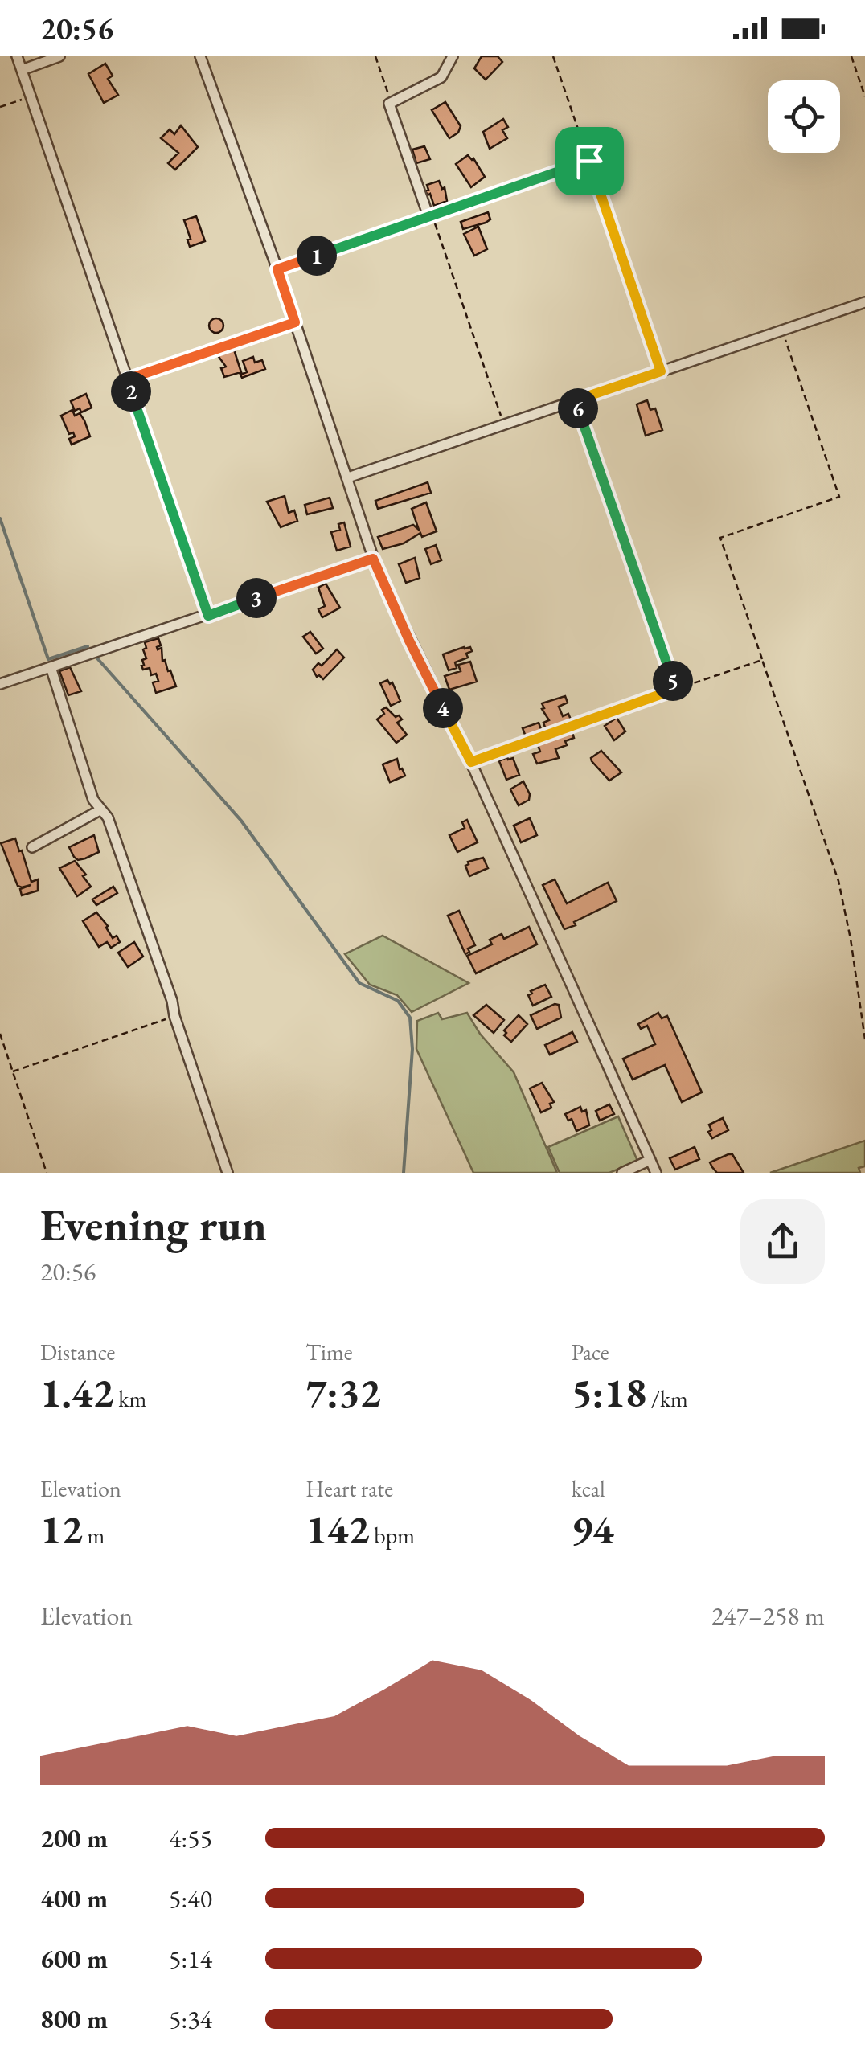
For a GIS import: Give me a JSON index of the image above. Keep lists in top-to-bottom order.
{
  "page": {
    "status": "20:56",
    "pins": [
      "1",
      "2",
      "6",
      "3",
      "5",
      "4"
    ],
    "heading": ["Evening run", "20:56"],
    "stats": [
      ["Distance", "1.42 km"],
      ["Time", "7:32"],
      ["Pace", "5:18 /km"],
      ["Elevation", "12 m"],
      ["Heart rate", "142 bpm"],
      ["kcal", "94"]
    ],
    "chart": ["Elevation", "247–258 m"],
    "list": [
      {
        "name": "200 m",
        "note": "4:55"
      },
      {
        "name": "400 m",
        "note": "5:40"
      },
      {
        "name": "600 m",
        "note": "5:14"
      },
      {
        "name": "800 m",
        "note": "5:34"
      }
    ]
  }
}
